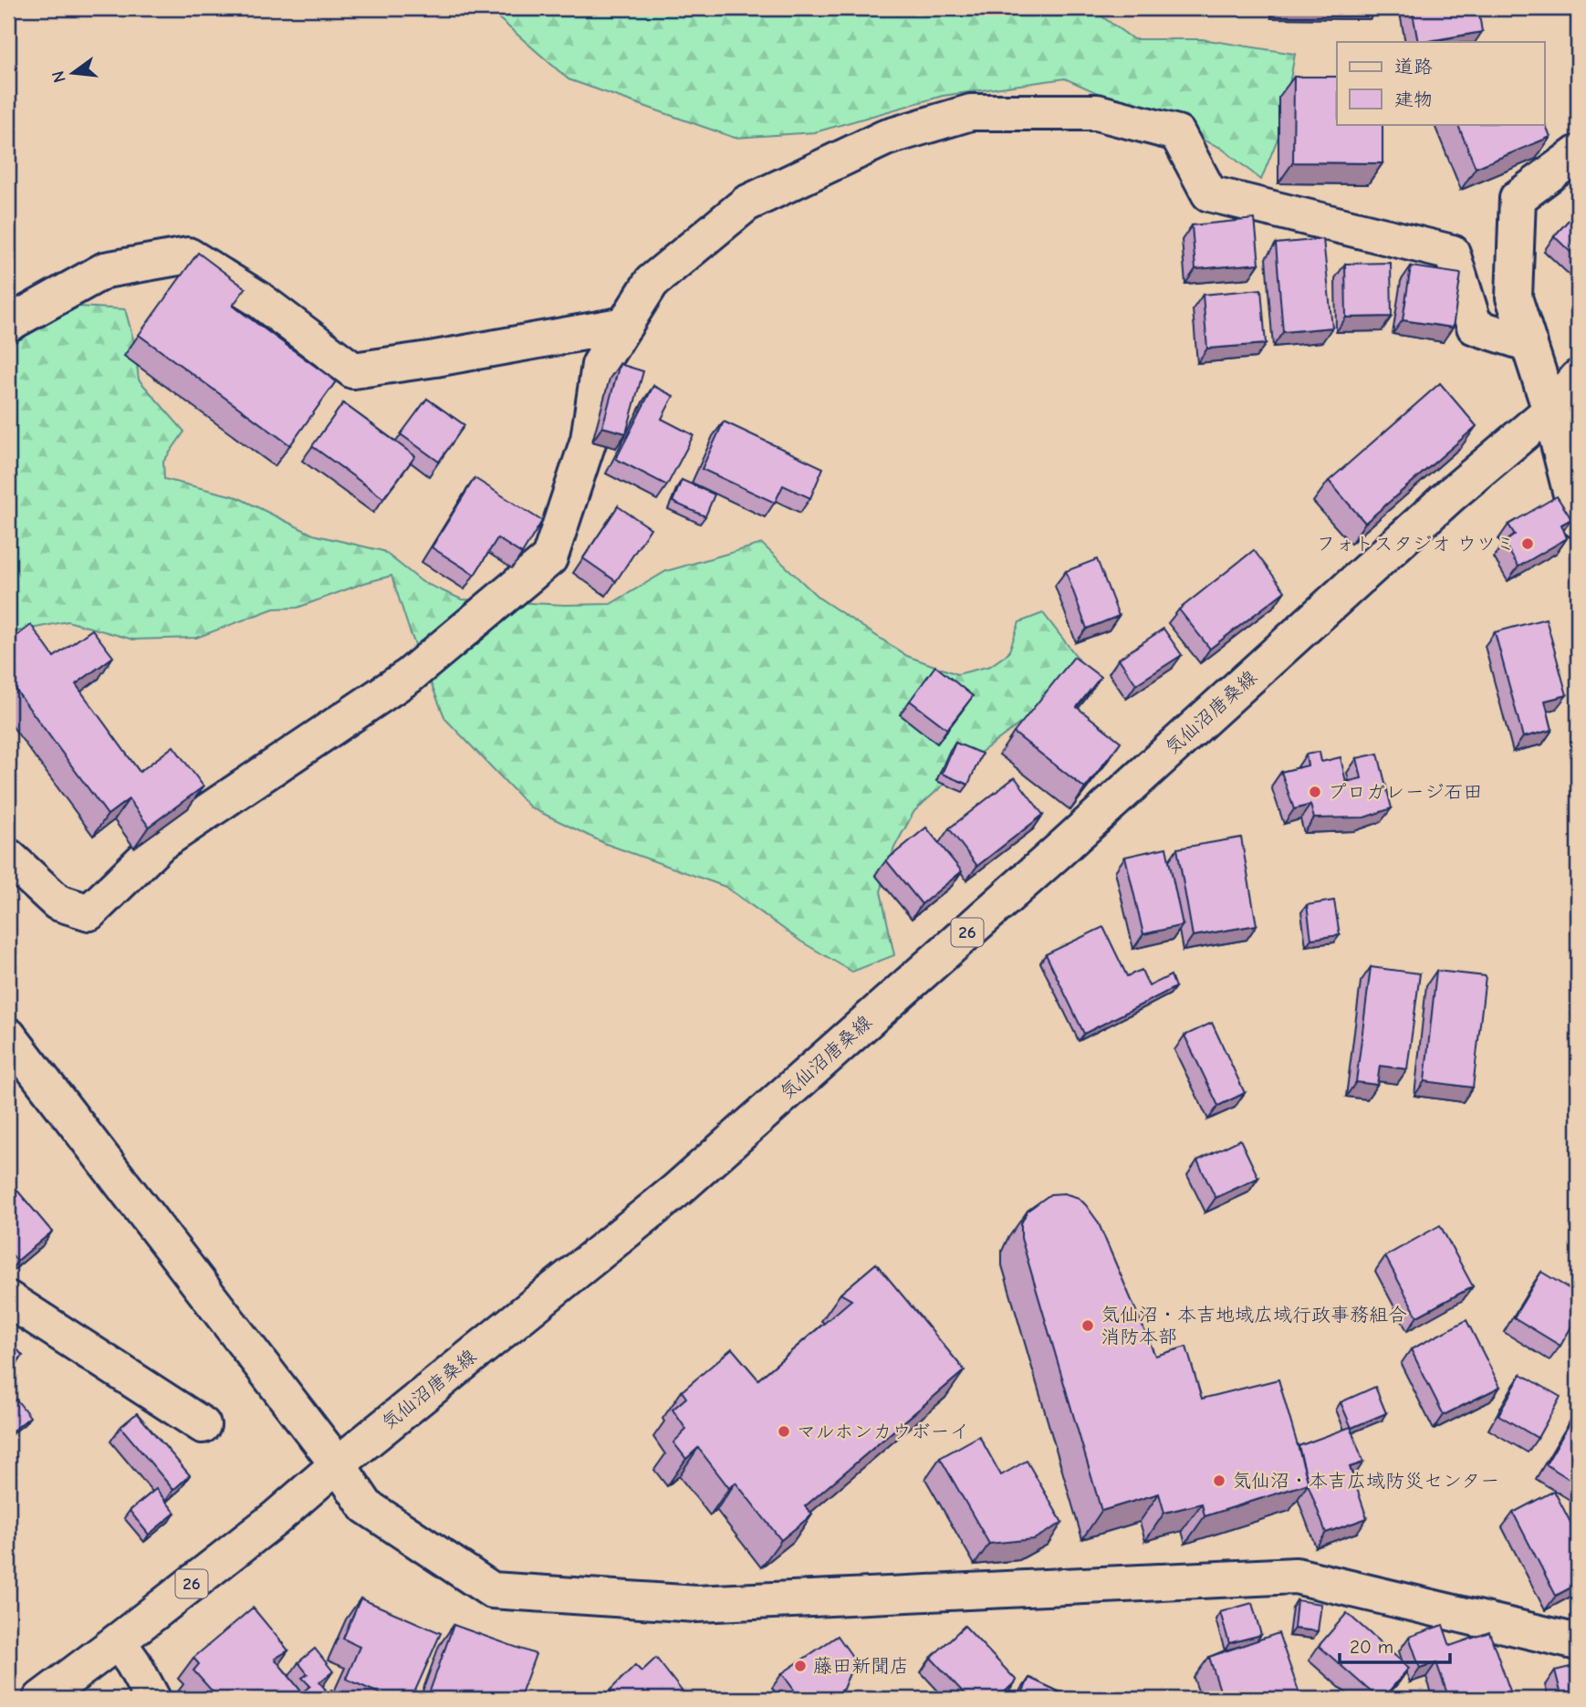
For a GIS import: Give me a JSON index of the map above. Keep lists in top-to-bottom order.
{
  "streets": {
    "street": ["気仙沼唐桑線", "26"]
  },
  "places": [
    "フォトスタジオ ウツミ",
    "プロガレージ石田",
    "気仙沼・本吉地域広域行政事務組合 消防本部",
    "マルホンカウボーイ",
    "気仙沼・本吉広域防災センター",
    "藤田新聞店"
  ],
  "legend": ["道路", "建物"],
  "scale_bar": "20 m",
  "north": "left"
}
